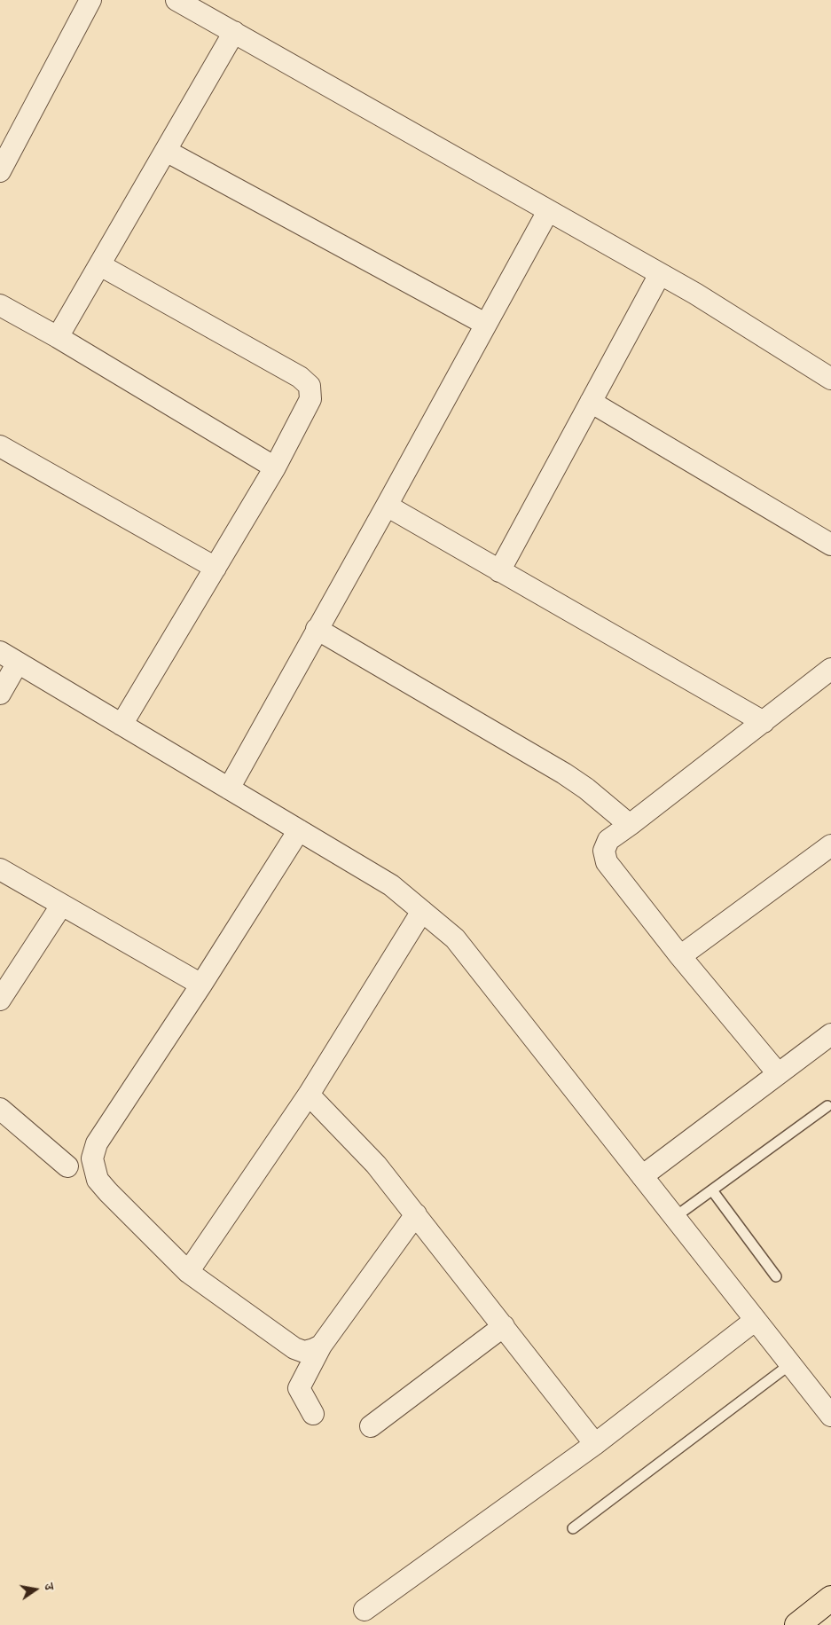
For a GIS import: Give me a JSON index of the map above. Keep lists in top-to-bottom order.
{
  "north": "right"
}
